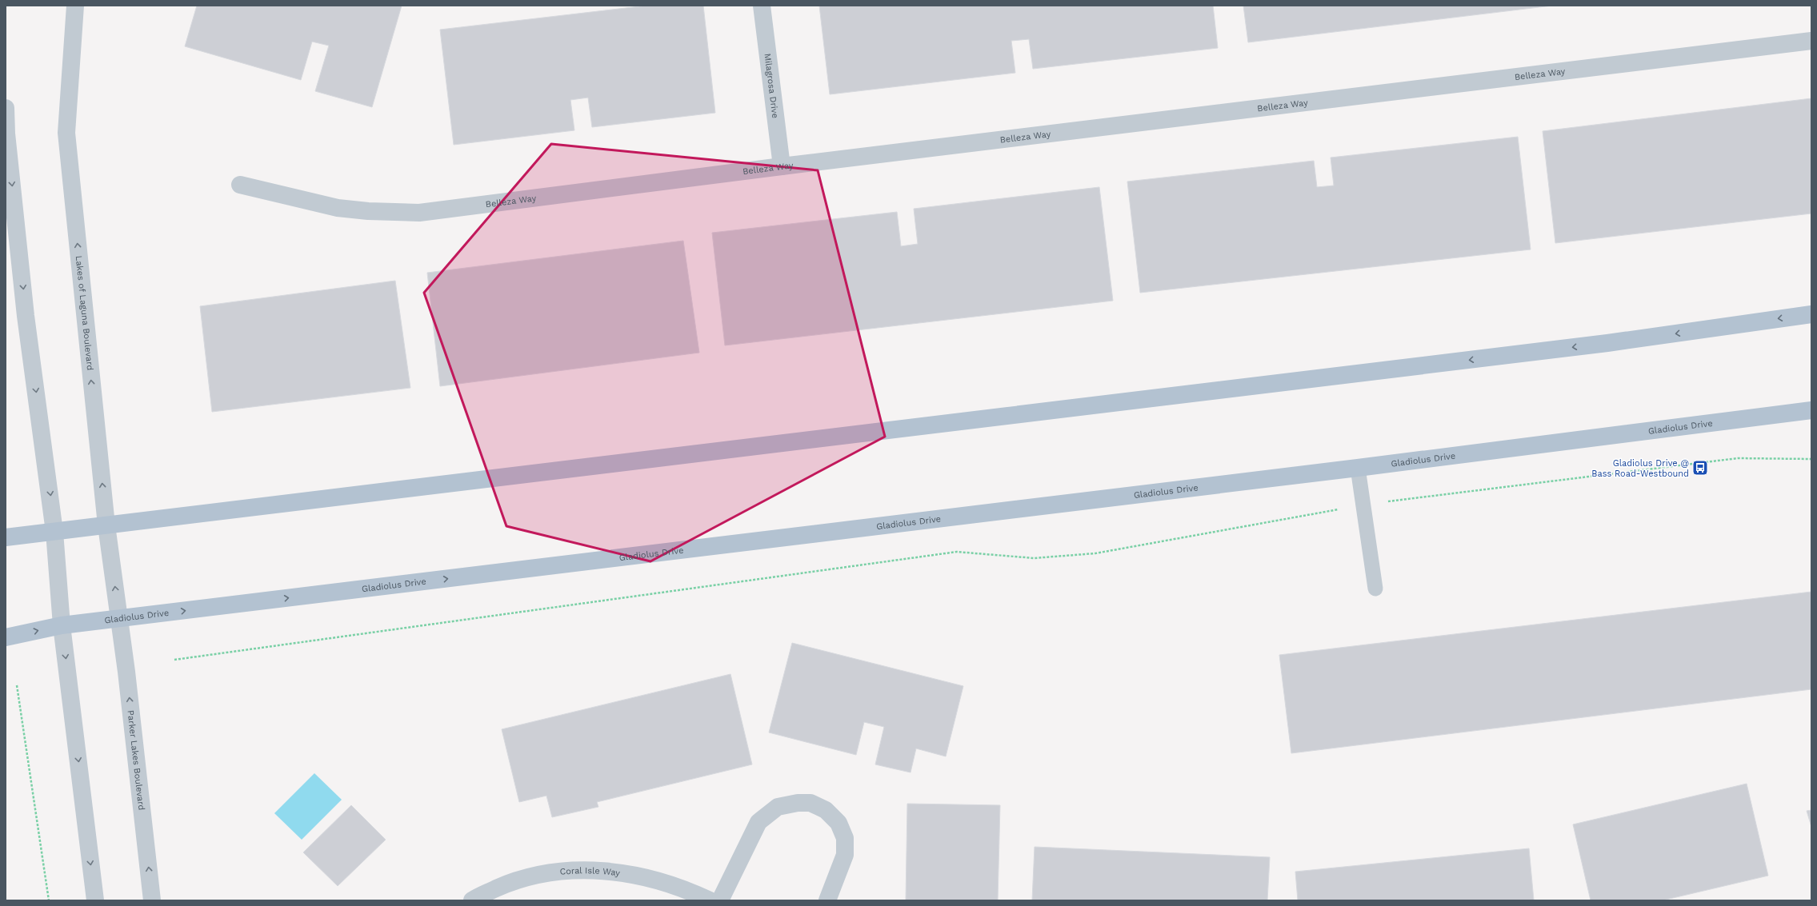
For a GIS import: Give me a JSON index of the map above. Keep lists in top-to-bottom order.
{
  "streets": {
    "main road": ["Gladiolus Drive"],
    "street": [
      "Belleza Way",
      "Milagrosa Drive",
      "Lakes of Laguna Boulevard",
      "Parker Lakes Boulevard",
      "Coral Isle Way"
    ]
  },
  "crossings": [
    ["Belleza Way", "Milagrosa Drive"],
    ["Lakes of Laguna Boulevard", "Gladiolus Drive"],
    ["Lakes of Laguna Boulevard", "Parker Lakes Boulevard"],
    ["Gladiolus Drive", "Parker Lakes Boulevard"]
  ],
  "places": {
    "bus stop": ["Gladiolus Drive @ Bass Road-Westbound"]
  }
}
